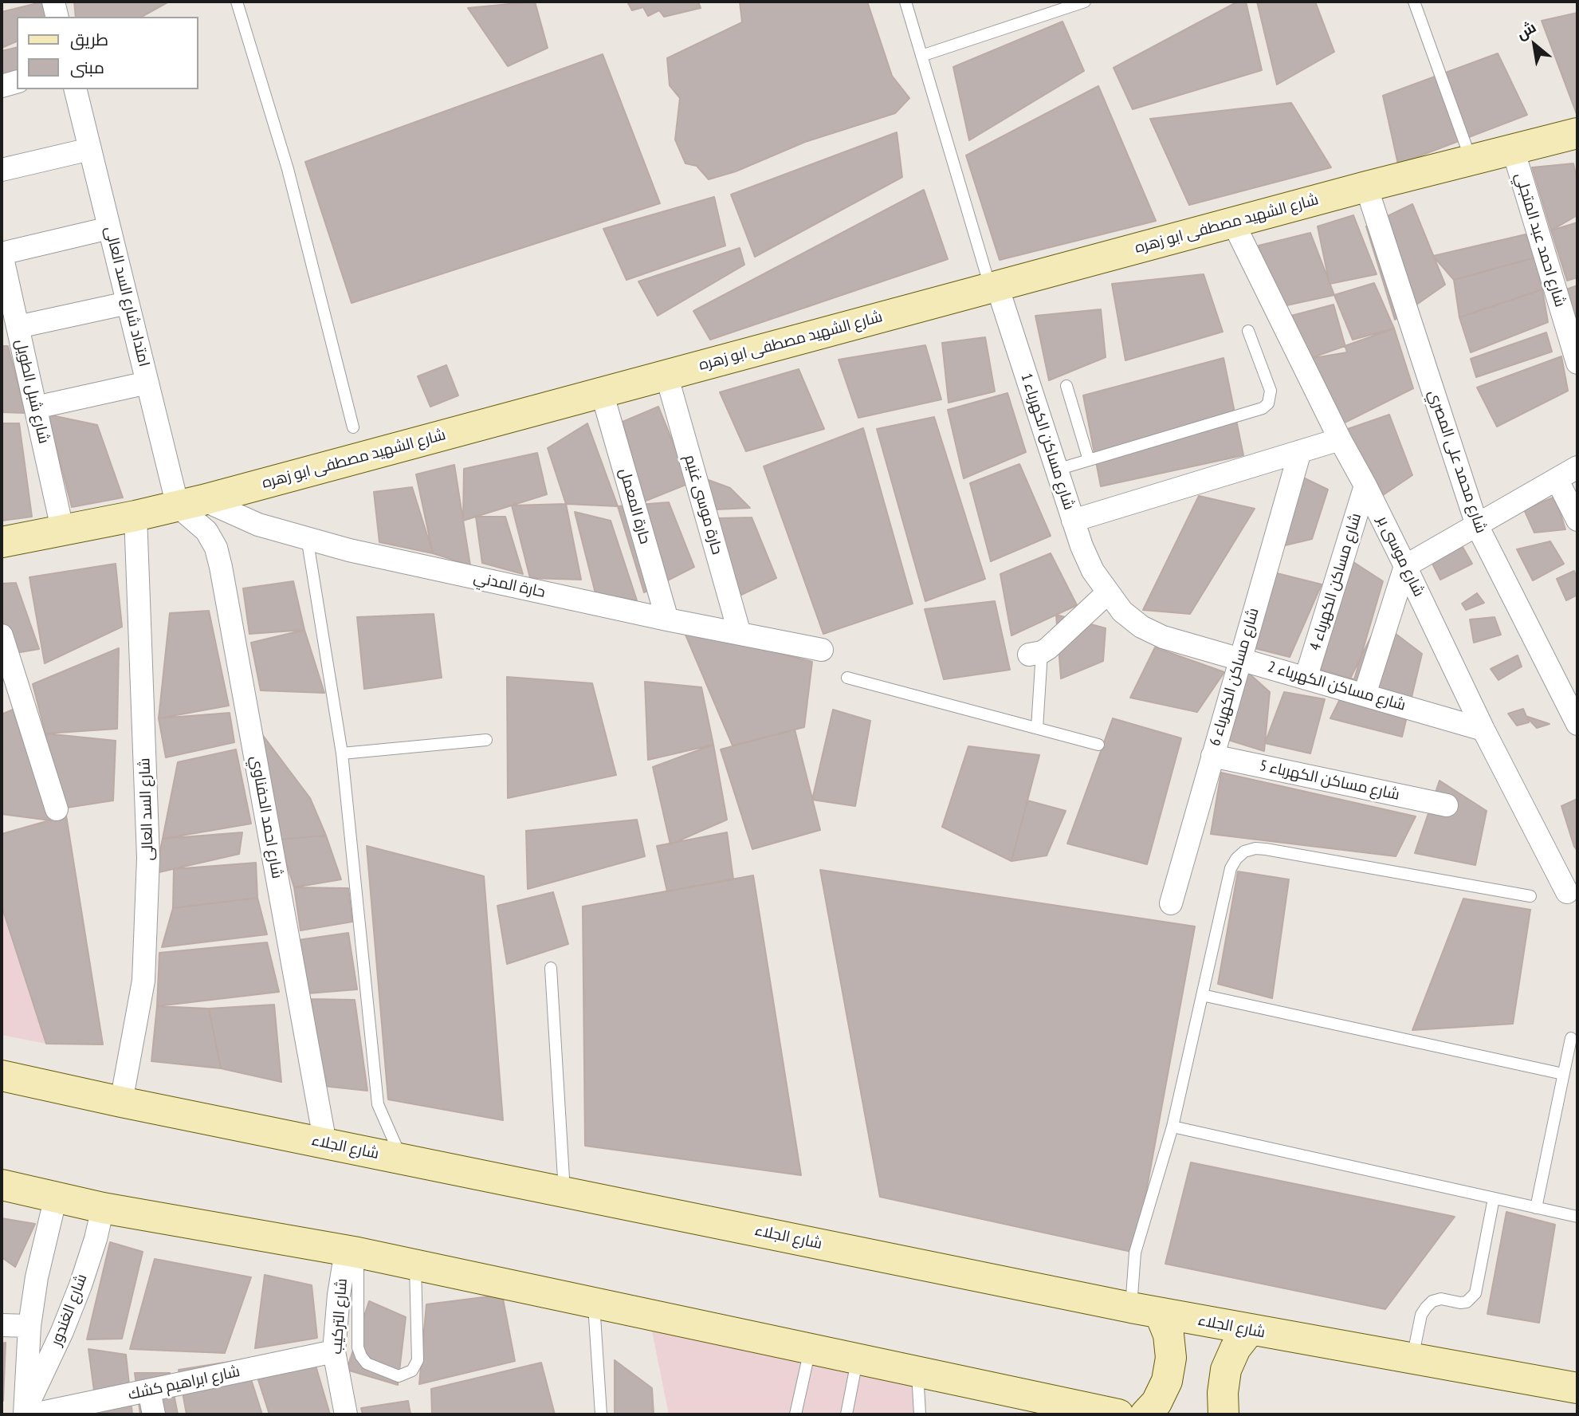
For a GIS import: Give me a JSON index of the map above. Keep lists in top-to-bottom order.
{
  "streets": {
    "main road": ["شارع الشهيد مصطفى ابو زهره", "شارع الجلاء"],
    "street": [
      "شارع احمد عبد المتجلي",
      "امتداد شارع السد العالى",
      "شارع شبل الطويل",
      "شارع مساكن الكهرباء 1",
      "شارع محمد على المصري",
      "حارة موسى غنيم",
      "حارة المعمل",
      "شارع موسى بر",
      "شارع مساكن الكهرباء 4",
      "حارة المدني",
      "شارع مساكن الكهرباء 6",
      "شارع مساكن الكهرباء 2",
      "شارع مساكن الكهرباء 5",
      "شارع السد العالى",
      "شارع احمد الحفناوي",
      "شارع الغندور",
      "شارع التركيب",
      "شارع ابراهيم كشك"
    ]
  },
  "crossings": [
    ["شارع الشهيد مصطفى ابو زهره", "شارع احمد عبد المتجلي"],
    ["شارع الشهيد مصطفى ابو زهره", "امتداد شارع السد العالى"],
    ["شارع الشهيد مصطفى ابو زهره", "شارع شبل الطويل"],
    ["شارع الشهيد مصطفى ابو زهره", "شارع مساكن الكهرباء 1"],
    ["شارع الشهيد مصطفى ابو زهره", "شارع محمد على المصري"],
    ["شارع الشهيد مصطفى ابو زهره", "حارة موسى غنيم"],
    ["شارع الشهيد مصطفى ابو زهره", "حارة المعمل"],
    ["شارع الشهيد مصطفى ابو زهره", "شارع موسى بر"],
    ["شارع الشهيد مصطفى ابو زهره", "حارة المدني"],
    ["شارع الشهيد مصطفى ابو زهره", "شارع السد العالى"],
    ["شارع الشهيد مصطفى ابو زهره", "شارع احمد الحفناوي"],
    ["امتداد شارع السد العالى", "حارة المدني"],
    ["امتداد شارع السد العالى", "شارع احمد الحفناوي"],
    ["شارع مساكن الكهرباء 1", "شارع مساكن الكهرباء 2"],
    ["حارة موسى غنيم", "حارة المدني"],
    ["حارة المعمل", "حارة المدني"],
    ["شارع موسى بر", "شارع مساكن الكهرباء 4"],
    ["شارع موسى بر", "شارع مساكن الكهرباء 2"],
    ["شارع مساكن الكهرباء 4", "شارع مساكن الكهرباء 2"],
    ["حارة المدني", "شارع احمد الحفناوي"],
    ["شارع مساكن الكهرباء 6", "شارع مساكن الكهرباء 2"],
    ["شارع مساكن الكهرباء 6", "شارع مساكن الكهرباء 5"],
    ["شارع السد العالى", "شارع الجلاء"],
    ["شارع احمد الحفناوي", "شارع الجلاء"],
    ["شارع الغندور", "شارع ابراهيم كشك"],
    ["شارع التركيب", "شارع ابراهيم كشك"]
  ],
  "legend": ["طريق", "مبنى"],
  "north": "top left"
}
